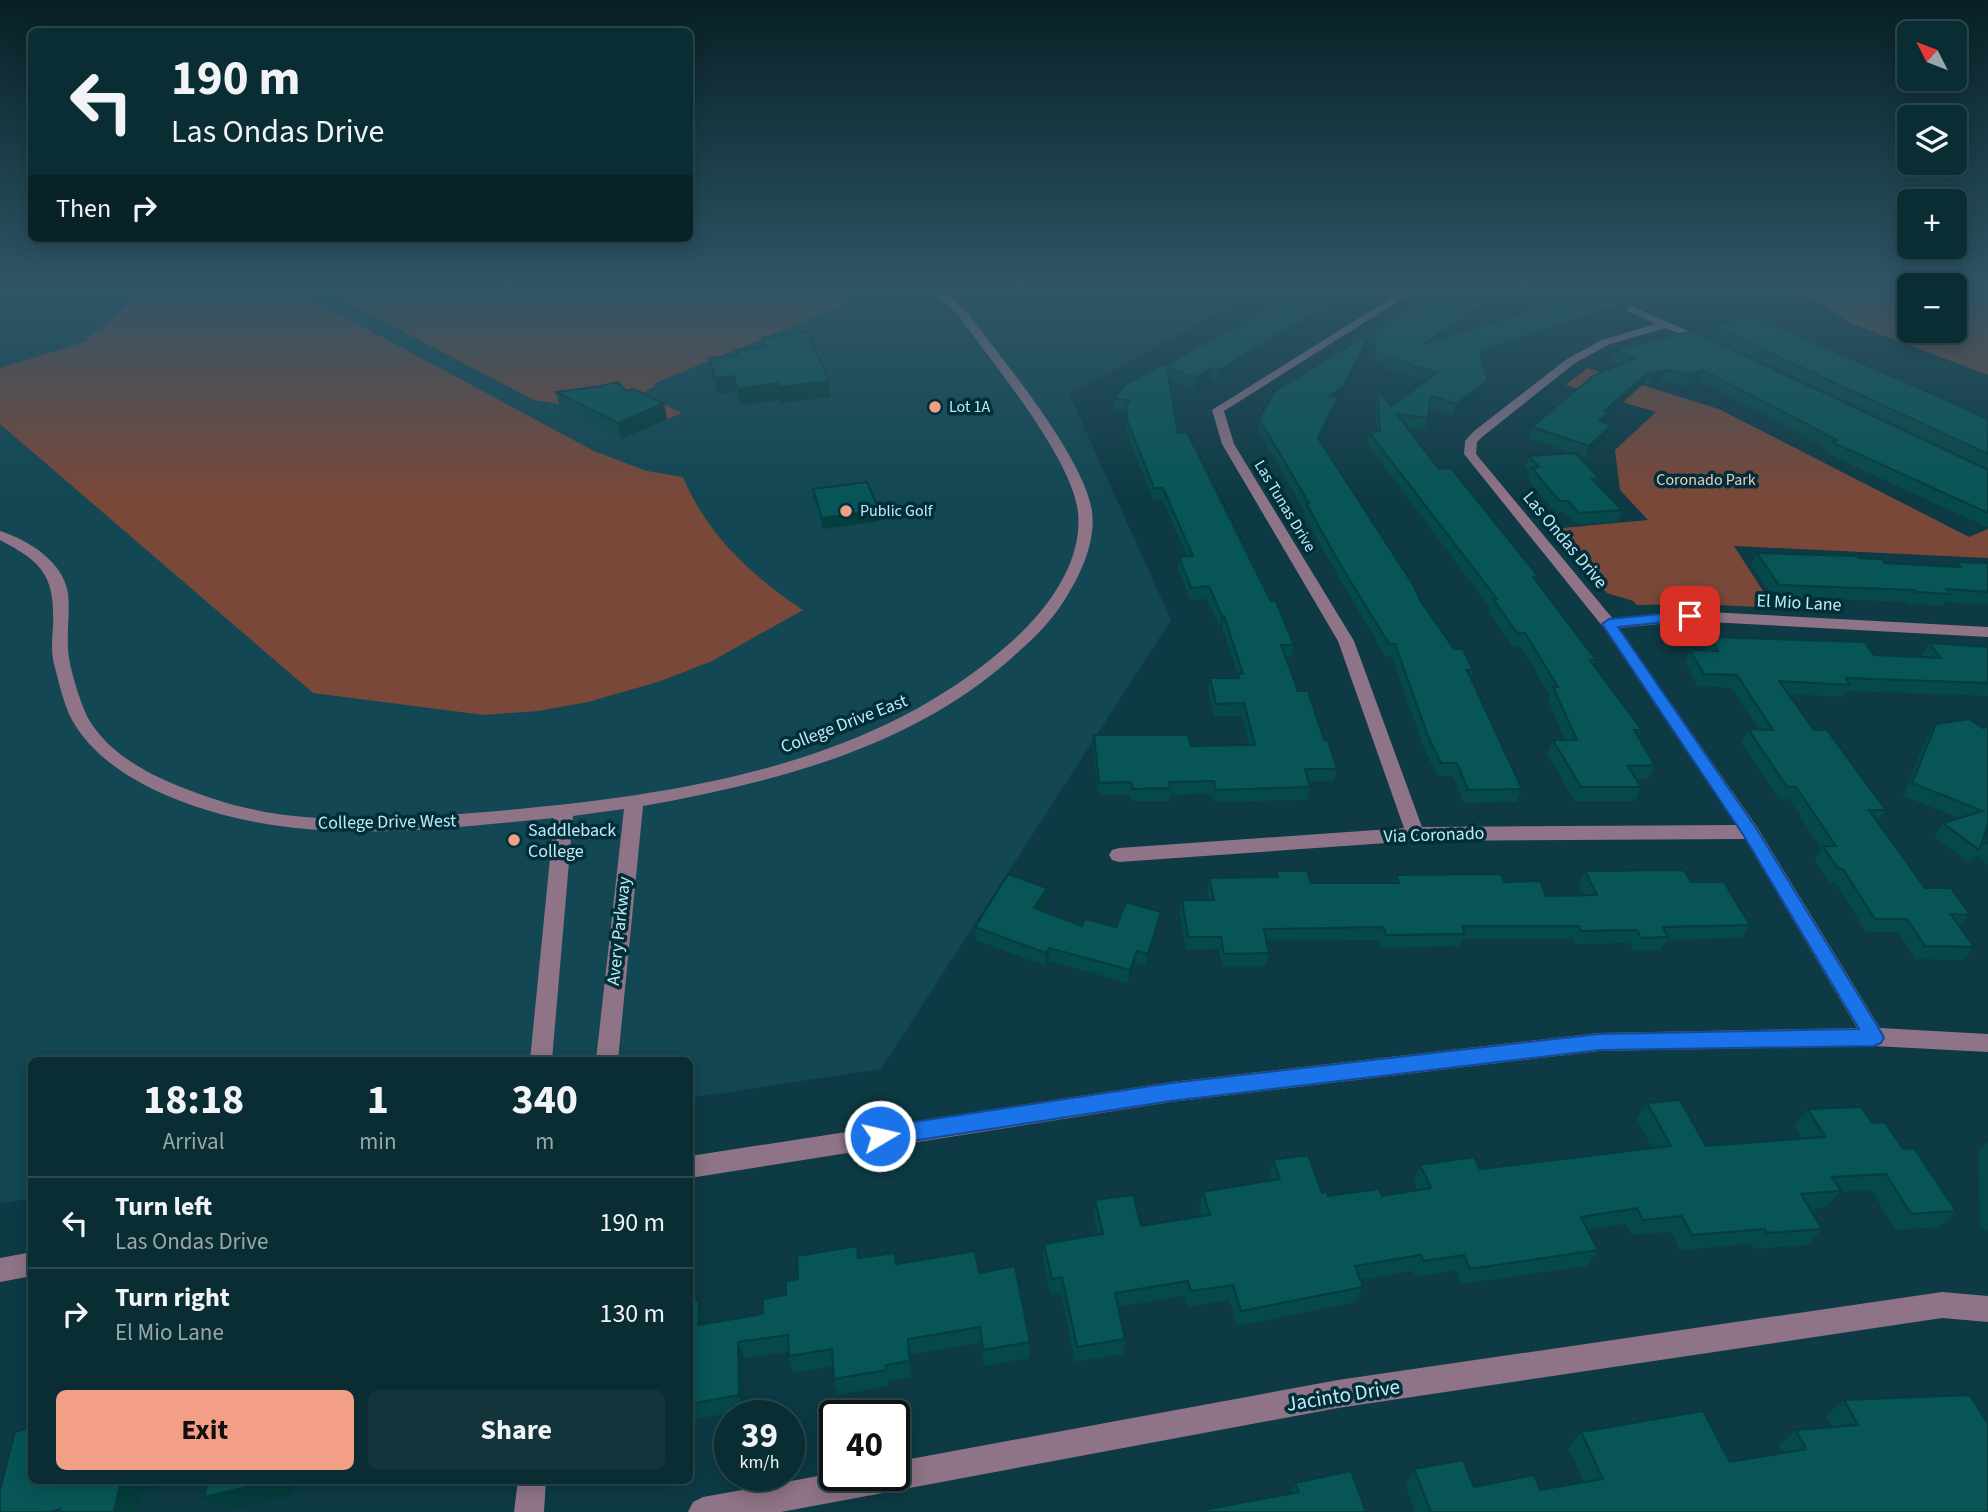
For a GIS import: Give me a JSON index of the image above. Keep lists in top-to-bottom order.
{
  "streets": {
    "street": [
      "Las Tunas Drive",
      "Las Ondas Drive",
      "El Mio Lane",
      "College Drive East",
      "College Drive West",
      "Via Coronado",
      "Avery Parkway",
      "Jacinto Drive"
    ]
  },
  "crossings": [
    ["Las Tunas Drive", "Via Coronado"],
    ["Las Ondas Drive", "El Mio Lane"],
    ["Las Ondas Drive", "Via Coronado"],
    ["College Drive East", "College Drive West"],
    ["College Drive East", "Avery Parkway"]
  ],
  "parks": ["Coronado Park"],
  "places": ["Lot 1A", "Public Golf", "Saddleback College"],
  "north": "top left",
  "page": {
    "map_buttons": ["+", "−"],
    "turn": ["190 m", "Las Ondas Drive"],
    "then": "Then",
    "eta": [
      "18:18",
      "Arrival",
      "1",
      "min",
      "340",
      "m"
    ],
    "list": [
      {
        "name": "Turn left",
        "note": "Las Ondas Drive",
        "value": "190 m"
      },
      {
        "name": "Turn right",
        "note": "El Mio Lane",
        "value": "130 m"
      }
    ],
    "buttons": ["Exit", "Share"],
    "speed": "39 km/h",
    "limit": "40"
  }
}
